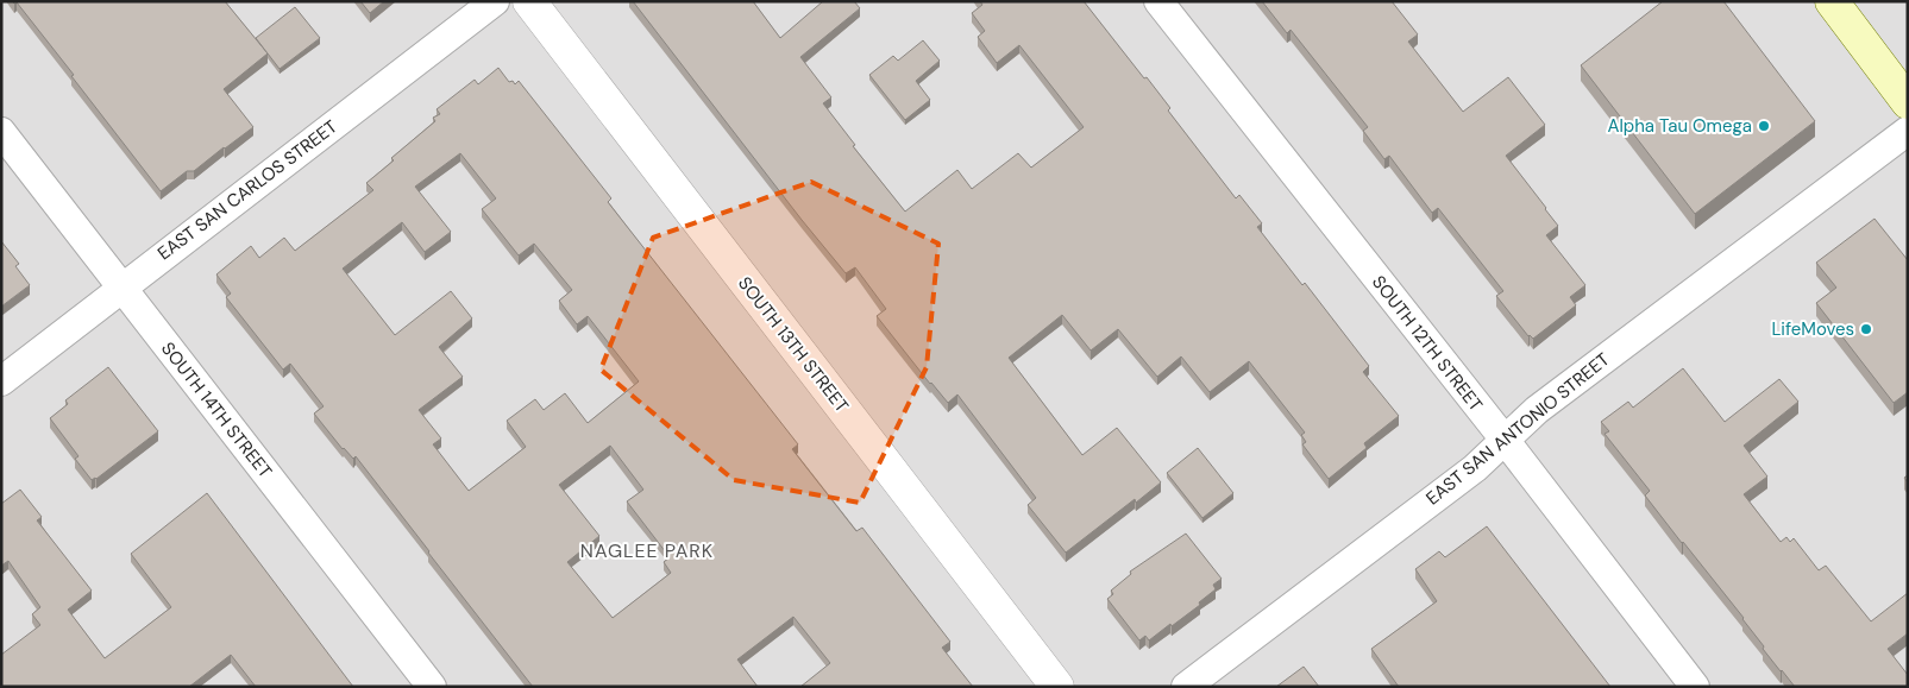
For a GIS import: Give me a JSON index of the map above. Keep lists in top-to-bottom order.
{
  "streets": {
    "street": [
      "EAST SAN CARLOS STREET",
      "SOUTH 12TH STREET",
      "SOUTH 13TH STREET",
      "SOUTH 14TH STREET",
      "EAST SAN ANTONIO STREET"
    ]
  },
  "crossings": [
    ["EAST SAN CARLOS STREET", "SOUTH 14TH STREET"],
    ["SOUTH 12TH STREET", "EAST SAN ANTONIO STREET"]
  ],
  "districts": ["NAGLEE PARK"],
  "places": ["Alpha Tau Omega", "LifeMoves"]
}
